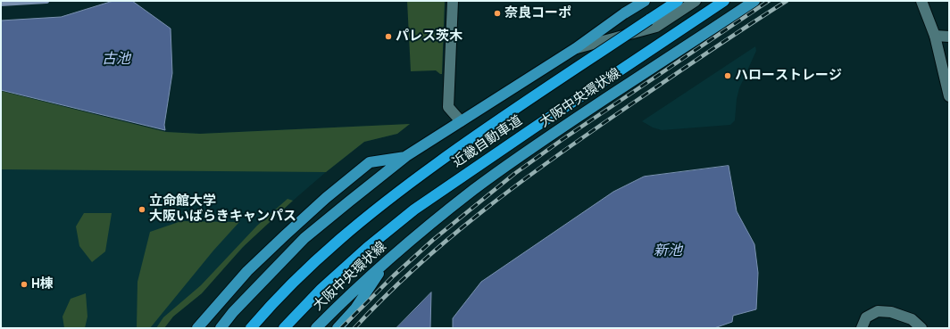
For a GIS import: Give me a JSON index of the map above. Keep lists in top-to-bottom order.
{
  "streets": {
    "highway": ["近畿自動車道"],
    "main road": ["大阪中央環状線"]
  },
  "water": ["古池", "新池"],
  "places": [
    "奈良コーポ",
    "パレス茨木",
    "ハローストレージ",
    "立命館大学 大阪いばらきキャンパス",
    "H棟"
  ]
}
